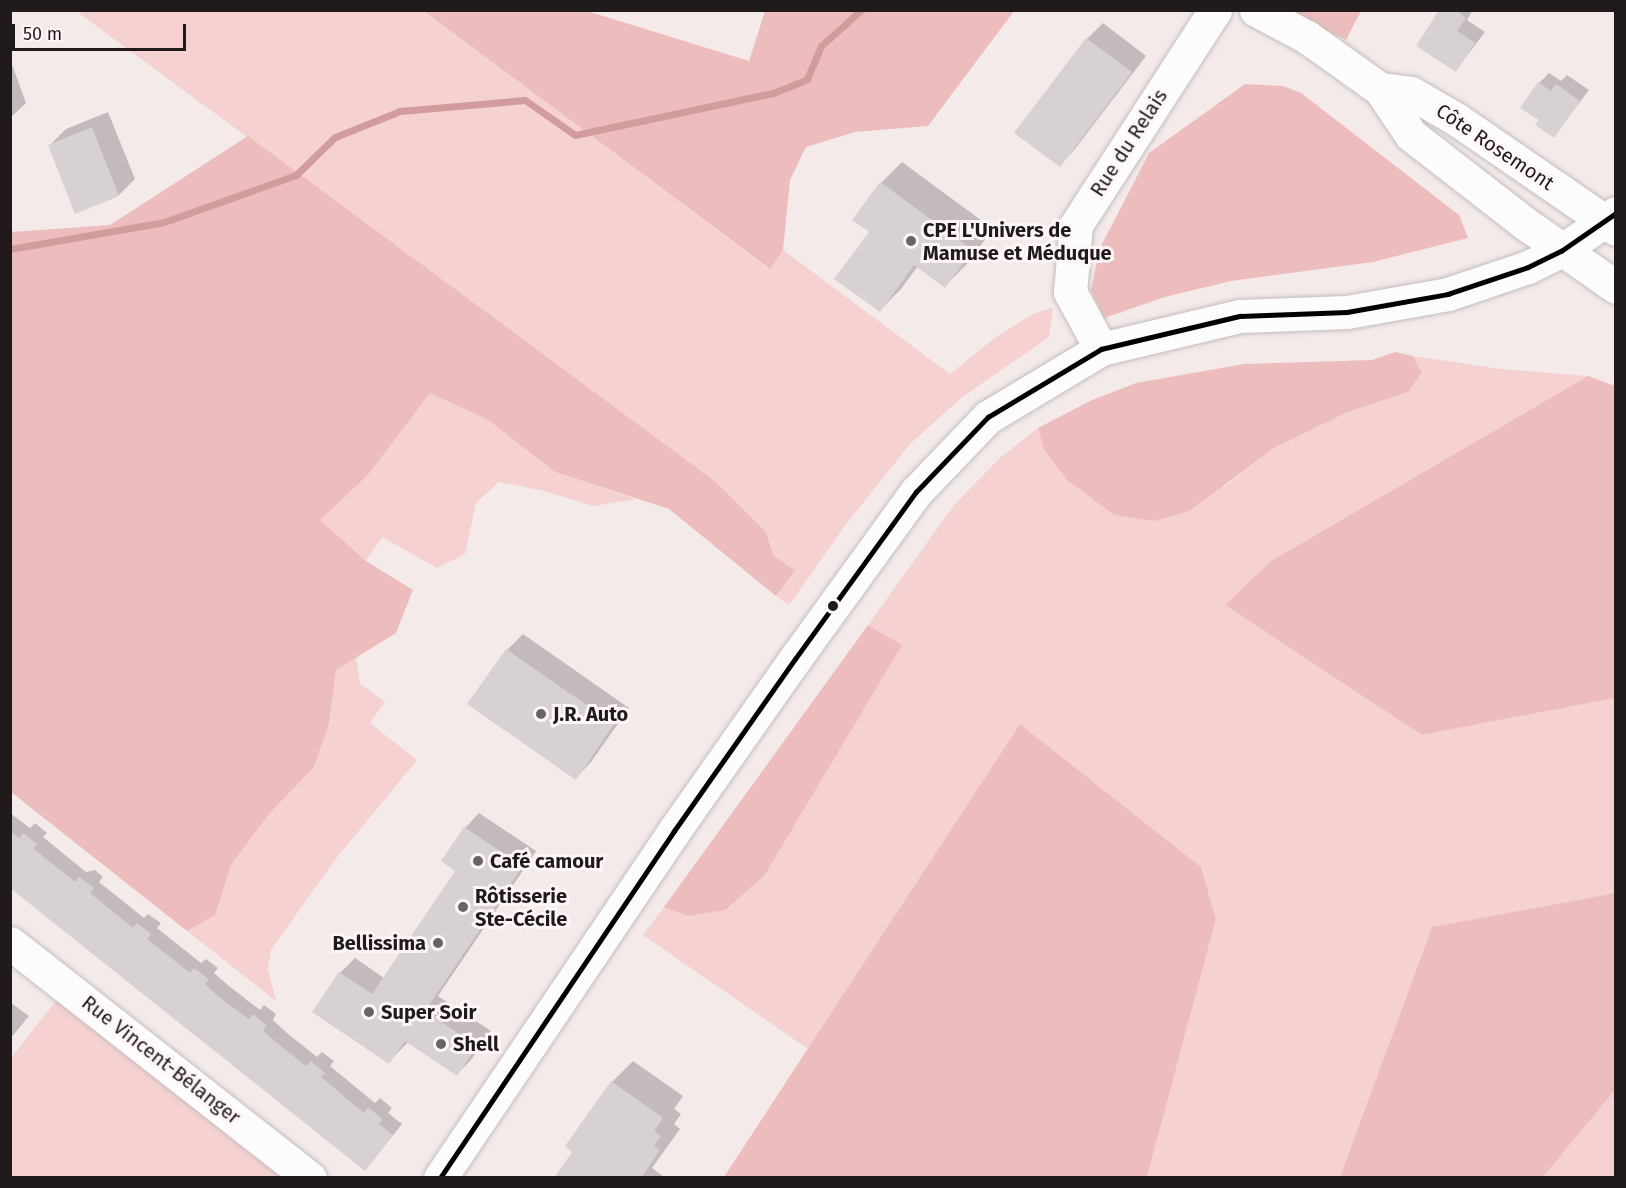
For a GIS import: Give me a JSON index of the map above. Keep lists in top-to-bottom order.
{
  "streets": {
    "main road": ["Rue du Relais", "Côte Rosemont", "Rue Vincent-Bélanger"]
  },
  "places": [
    "CPE L'Univers de Mamuse et Méduque",
    "J.R. Auto",
    "Café camour",
    "Rôtisserie Ste-Cécile",
    "Bellissima",
    "Super Soir",
    "Shell"
  ],
  "scale_bar": "50 m"
}
